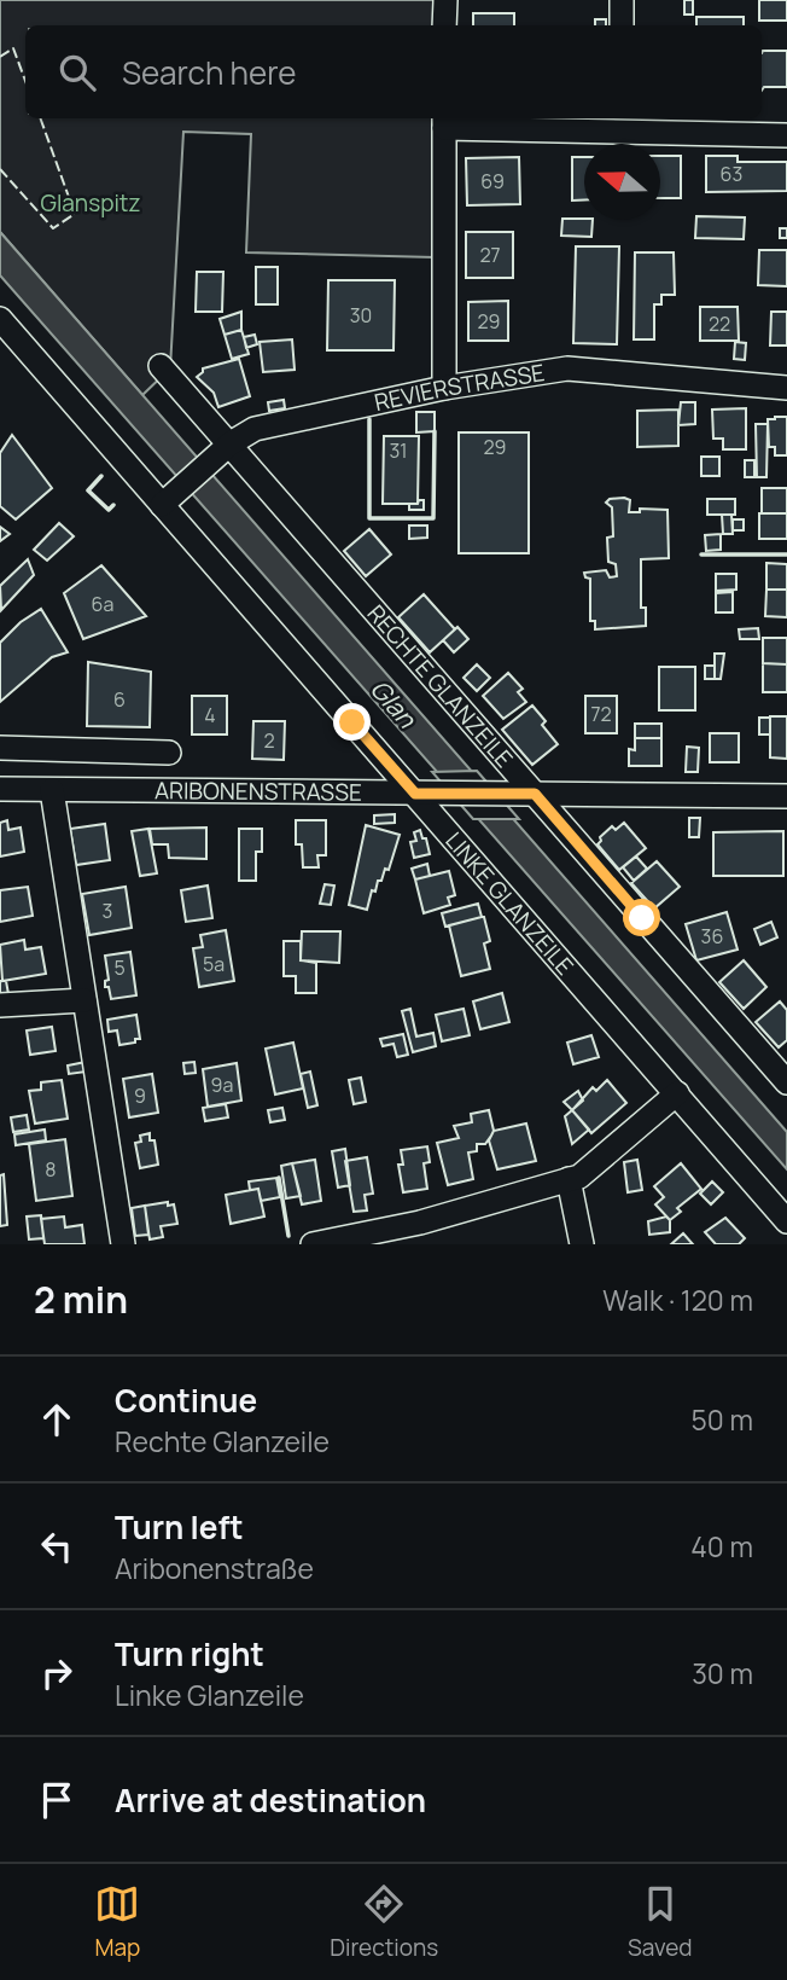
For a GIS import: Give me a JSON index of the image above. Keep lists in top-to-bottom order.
{
  "streets": {
    "street": [
      "REVIERSTRASSE",
      "RECHTE GLANZEILE",
      "ARIBONENSTRASSE",
      "LINKE GLANZEILE"
    ]
  },
  "crossings": [
    ["REVIERSTRASSE", "RECHTE GLANZEILE"],
    ["REVIERSTRASSE", "LINKE GLANZEILE"],
    ["RECHTE GLANZEILE", "ARIBONENSTRASSE"],
    ["ARIBONENSTRASSE", "LINKE GLANZEILE"]
  ],
  "water": ["Glan"],
  "parks": ["Glanspitz"],
  "house_numbers": [
    "63",
    "69",
    "27",
    "30",
    "29",
    "22",
    "29",
    "31",
    "6a",
    "6",
    "72",
    "4",
    "2",
    "3",
    "36",
    "5a",
    "5",
    "9a",
    "9",
    "8"
  ],
  "north": "left",
  "page": {
    "search": "Search here",
    "heading": ["2 min", "Walk · 120 m"],
    "list": [
      ["Continue", "Rechte Glanzeile", "50 m"],
      ["Turn left", "Aribonenstraße", "40 m"],
      ["Turn right", "Linke Glanzeile", "30 m"],
      "Arrive at destination"
    ],
    "nav": ["Map", "Directions", "Saved"]
  }
}
